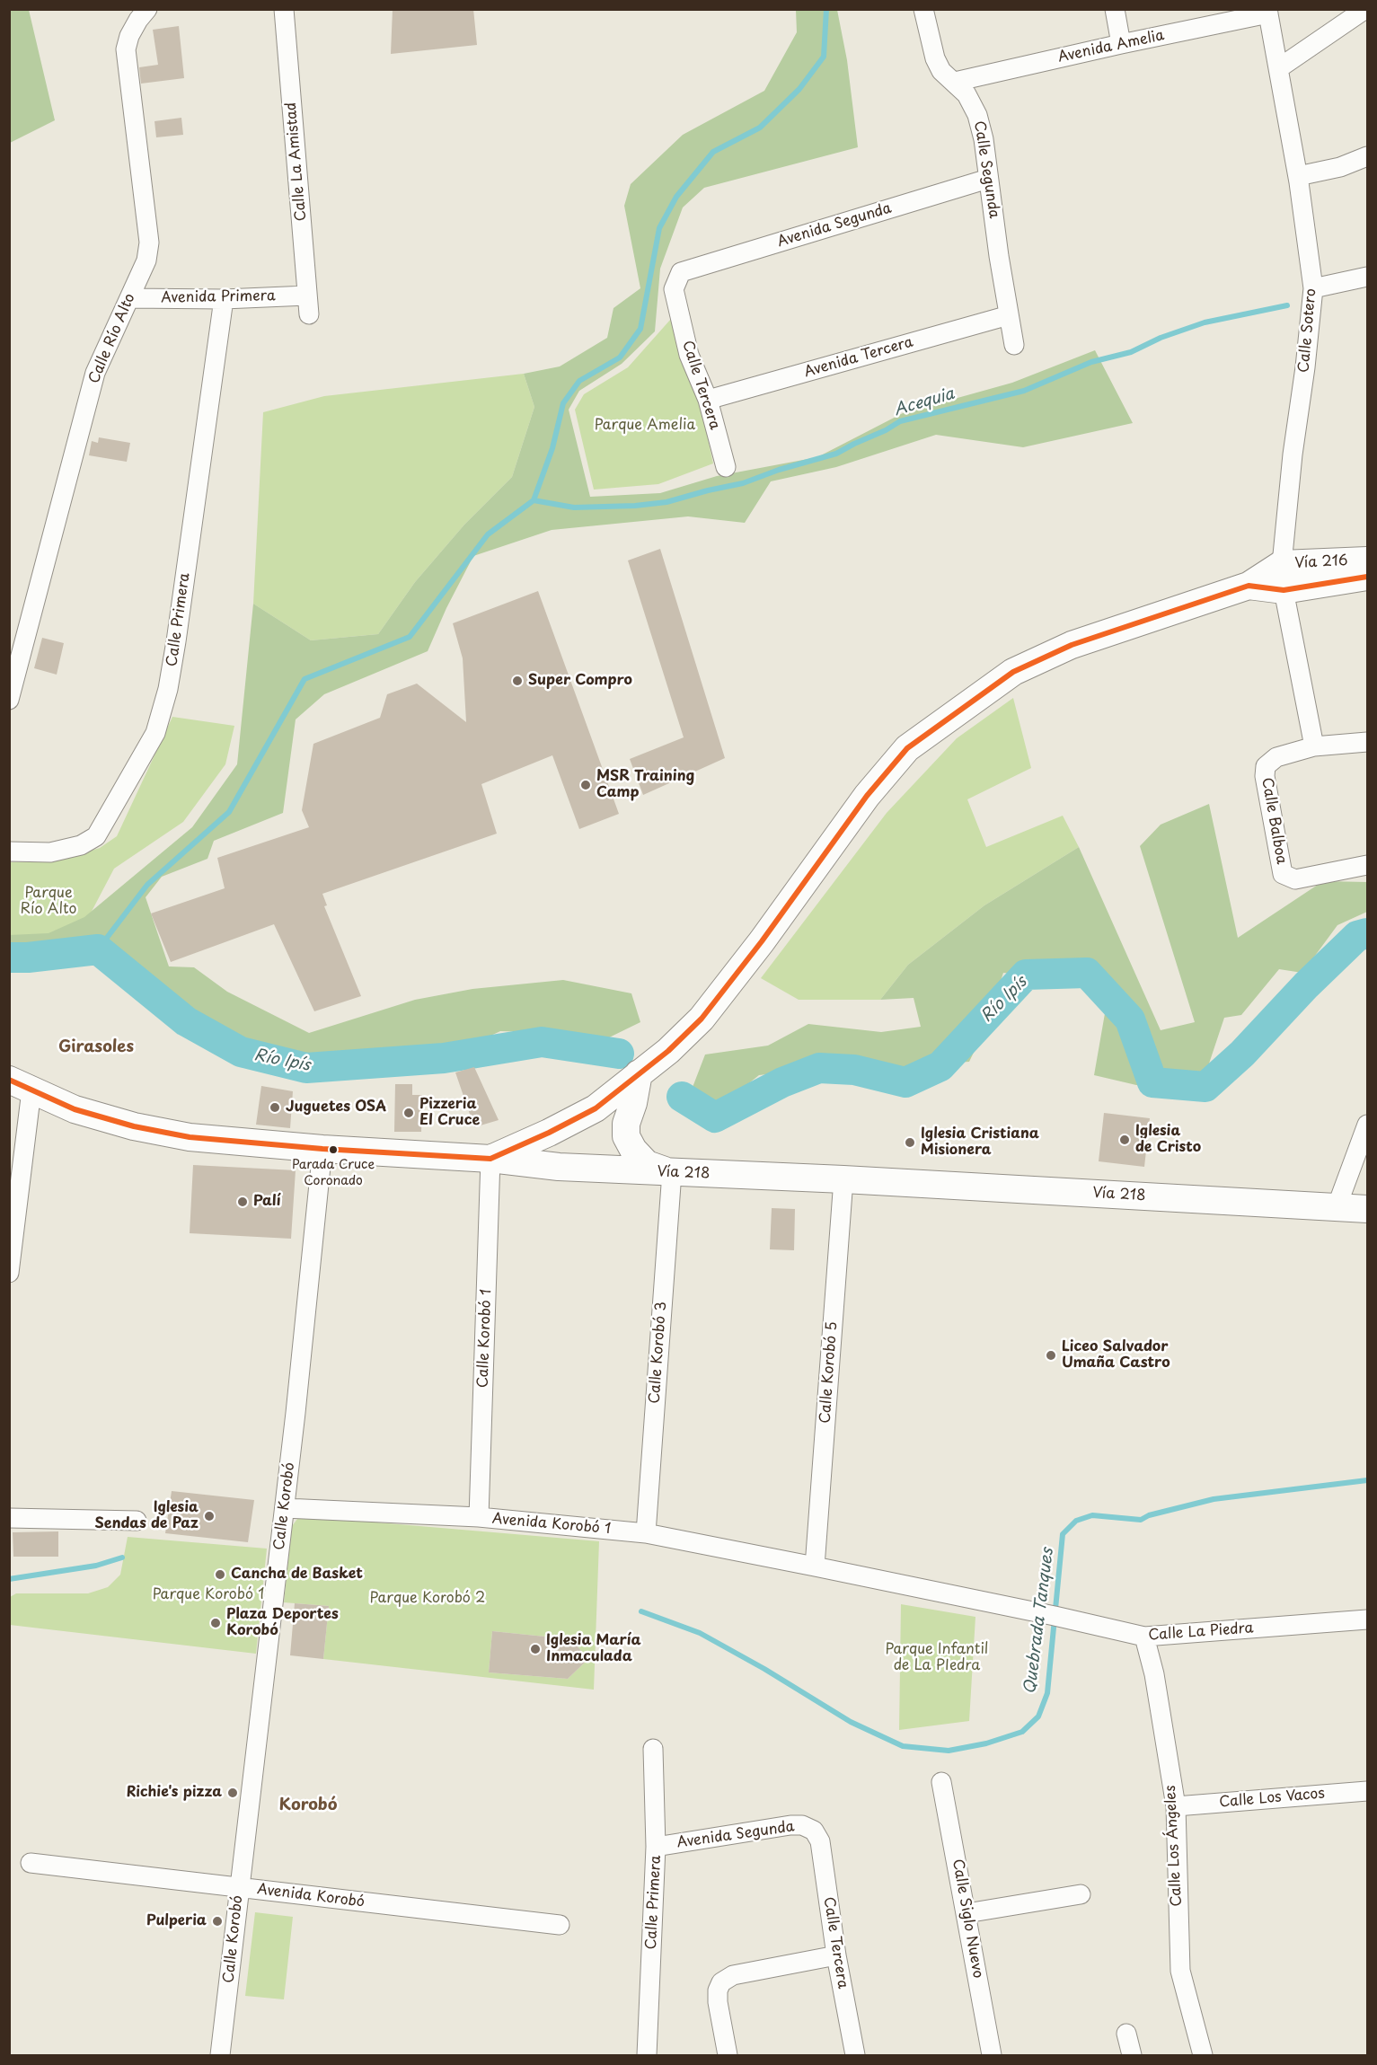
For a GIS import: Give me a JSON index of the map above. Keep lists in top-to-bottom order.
{
  "streets": {
    "main road": ["Vía 216", "Vía 218"],
    "street": [
      "Avenida Amelia",
      "Calle La Amistad",
      "Calle Segunda",
      "Avenida Segunda",
      "Avenida Primera",
      "Calle Sotero",
      "Calle Río Alto",
      "Avenida Tercera",
      "Calle Tercera",
      "Calle Primera",
      "Calle Balboa",
      "Calle Korobó 1",
      "Calle Korobó 3",
      "Calle Korobó 5",
      "Calle Korobó",
      "Avenida Korobó 1",
      "Calle La Piedra",
      "Calle Los Vacos",
      "Calle Los Ángeles",
      "Avenida Korobó",
      "Calle Siglo Nuevo"
    ]
  },
  "crossings": [
    ["Avenida Amelia", "Calle Segunda"],
    ["Avenida Amelia", "Calle Sotero"],
    ["Calle La Amistad", "Avenida Primera"],
    ["Calle Segunda", "Avenida Segunda"],
    ["Calle Segunda", "Avenida Tercera"],
    ["Avenida Segunda", "Calle Tercera"],
    ["Avenida Segunda", "Calle Primera"],
    ["Avenida Primera", "Calle Río Alto"],
    ["Avenida Primera", "Calle Primera"],
    ["Calle Sotero", "Vía 216"],
    ["Avenida Tercera", "Calle Tercera"],
    ["Vía 216", "Vía 218"],
    ["Vía 216", "Calle Korobó 1"],
    ["Vía 218", "Calle Korobó 1"],
    ["Vía 218", "Calle Korobó 3"],
    ["Vía 218", "Calle Korobó 5"],
    ["Vía 218", "Calle Korobó"],
    ["Calle Korobó 1", "Avenida Korobó 1"],
    ["Calle Korobó 3", "Avenida Korobó 1"],
    ["Calle Korobó 5", "Avenida Korobó 1"],
    ["Calle Korobó 5", "Calle La Piedra"],
    ["Calle Korobó", "Avenida Korobó 1"],
    ["Calle Korobó", "Avenida Korobó"],
    ["Avenida Korobó 1", "Calle La Piedra"],
    ["Calle La Piedra", "Calle Los Ángeles"],
    ["Calle Los Vacos", "Calle Los Ángeles"]
  ],
  "districts": ["Girasoles", "Korobó"],
  "water": ["Acequia", "Río Ipís", "Quebrada Tanques"],
  "parks": [
    "Parque Amelia",
    "Parque Río Alto",
    "Parque Korobó 1",
    "Parque Korobó 2",
    "Parque Infantil de La PIedra"
  ],
  "places": [
    "Super Compro",
    "MSR Training Camp",
    "Juguetes OSA",
    "Pizzeria El Cruce",
    "Iglesia de Cristo",
    "Iglesia Cristiana Misionera",
    "Parada Cruce Coronado",
    "Palí",
    "Liceo Salvador Umaña Castro",
    "Iglesia Sendas de Paz",
    "Cancha de Basket",
    "Plaza Deportes Korobó",
    "Iglesia María Inmaculada",
    "Richie's pizza",
    "Pulperia"
  ]
}
